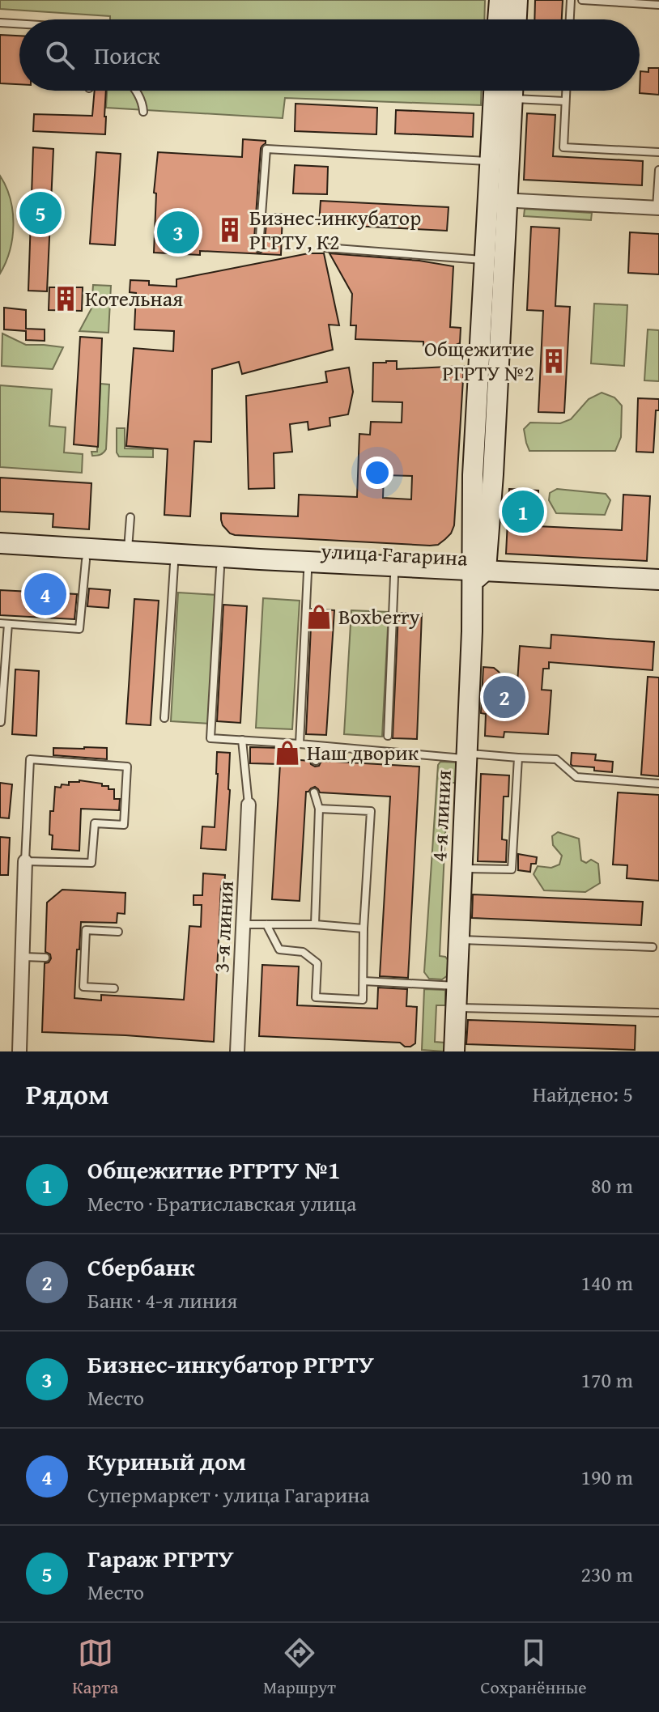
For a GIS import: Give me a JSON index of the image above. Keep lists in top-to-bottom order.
{
  "streets": {
    "street": ["улица Гагарина", "4-я линия", "3-я линия"]
  },
  "crossings": [
    ["улица Гагарина", "4-я линия"]
  ],
  "places": {
    "building": ["Бизнес-инкубатор РГРТУ, К2", "Котельная", "Общежитие РГРТУ №2"],
    "shop": ["Boxberry", "Наш дворик"]
  },
  "page": {
    "search": "Поиск",
    "pins": [
      "5",
      "3",
      "1",
      "4",
      "2"
    ],
    "heading": ["Рядом", "Найдено: 5"],
    "list": [
      {
        "mark": "1",
        "name": "Общежитие РГРТУ №1",
        "note": "Место · Братиславская улица",
        "value": "80 m"
      },
      {
        "mark": "2",
        "name": "Сбербанк",
        "note": "Банк · 4-я линия",
        "value": "140 m"
      },
      {
        "mark": "3",
        "name": "Бизнес-инкубатор РГРТУ",
        "note": "Место",
        "value": "170 m"
      },
      {
        "mark": "4",
        "name": "Куриный дом",
        "note": "Супермаркет · улица Гагарина",
        "value": "190 m"
      },
      {
        "mark": "5",
        "name": "Гараж РГРТУ",
        "note": "Место",
        "value": "230 m"
      }
    ],
    "nav": ["Карта", "Маршрут", "Сохранённые"]
  }
}
